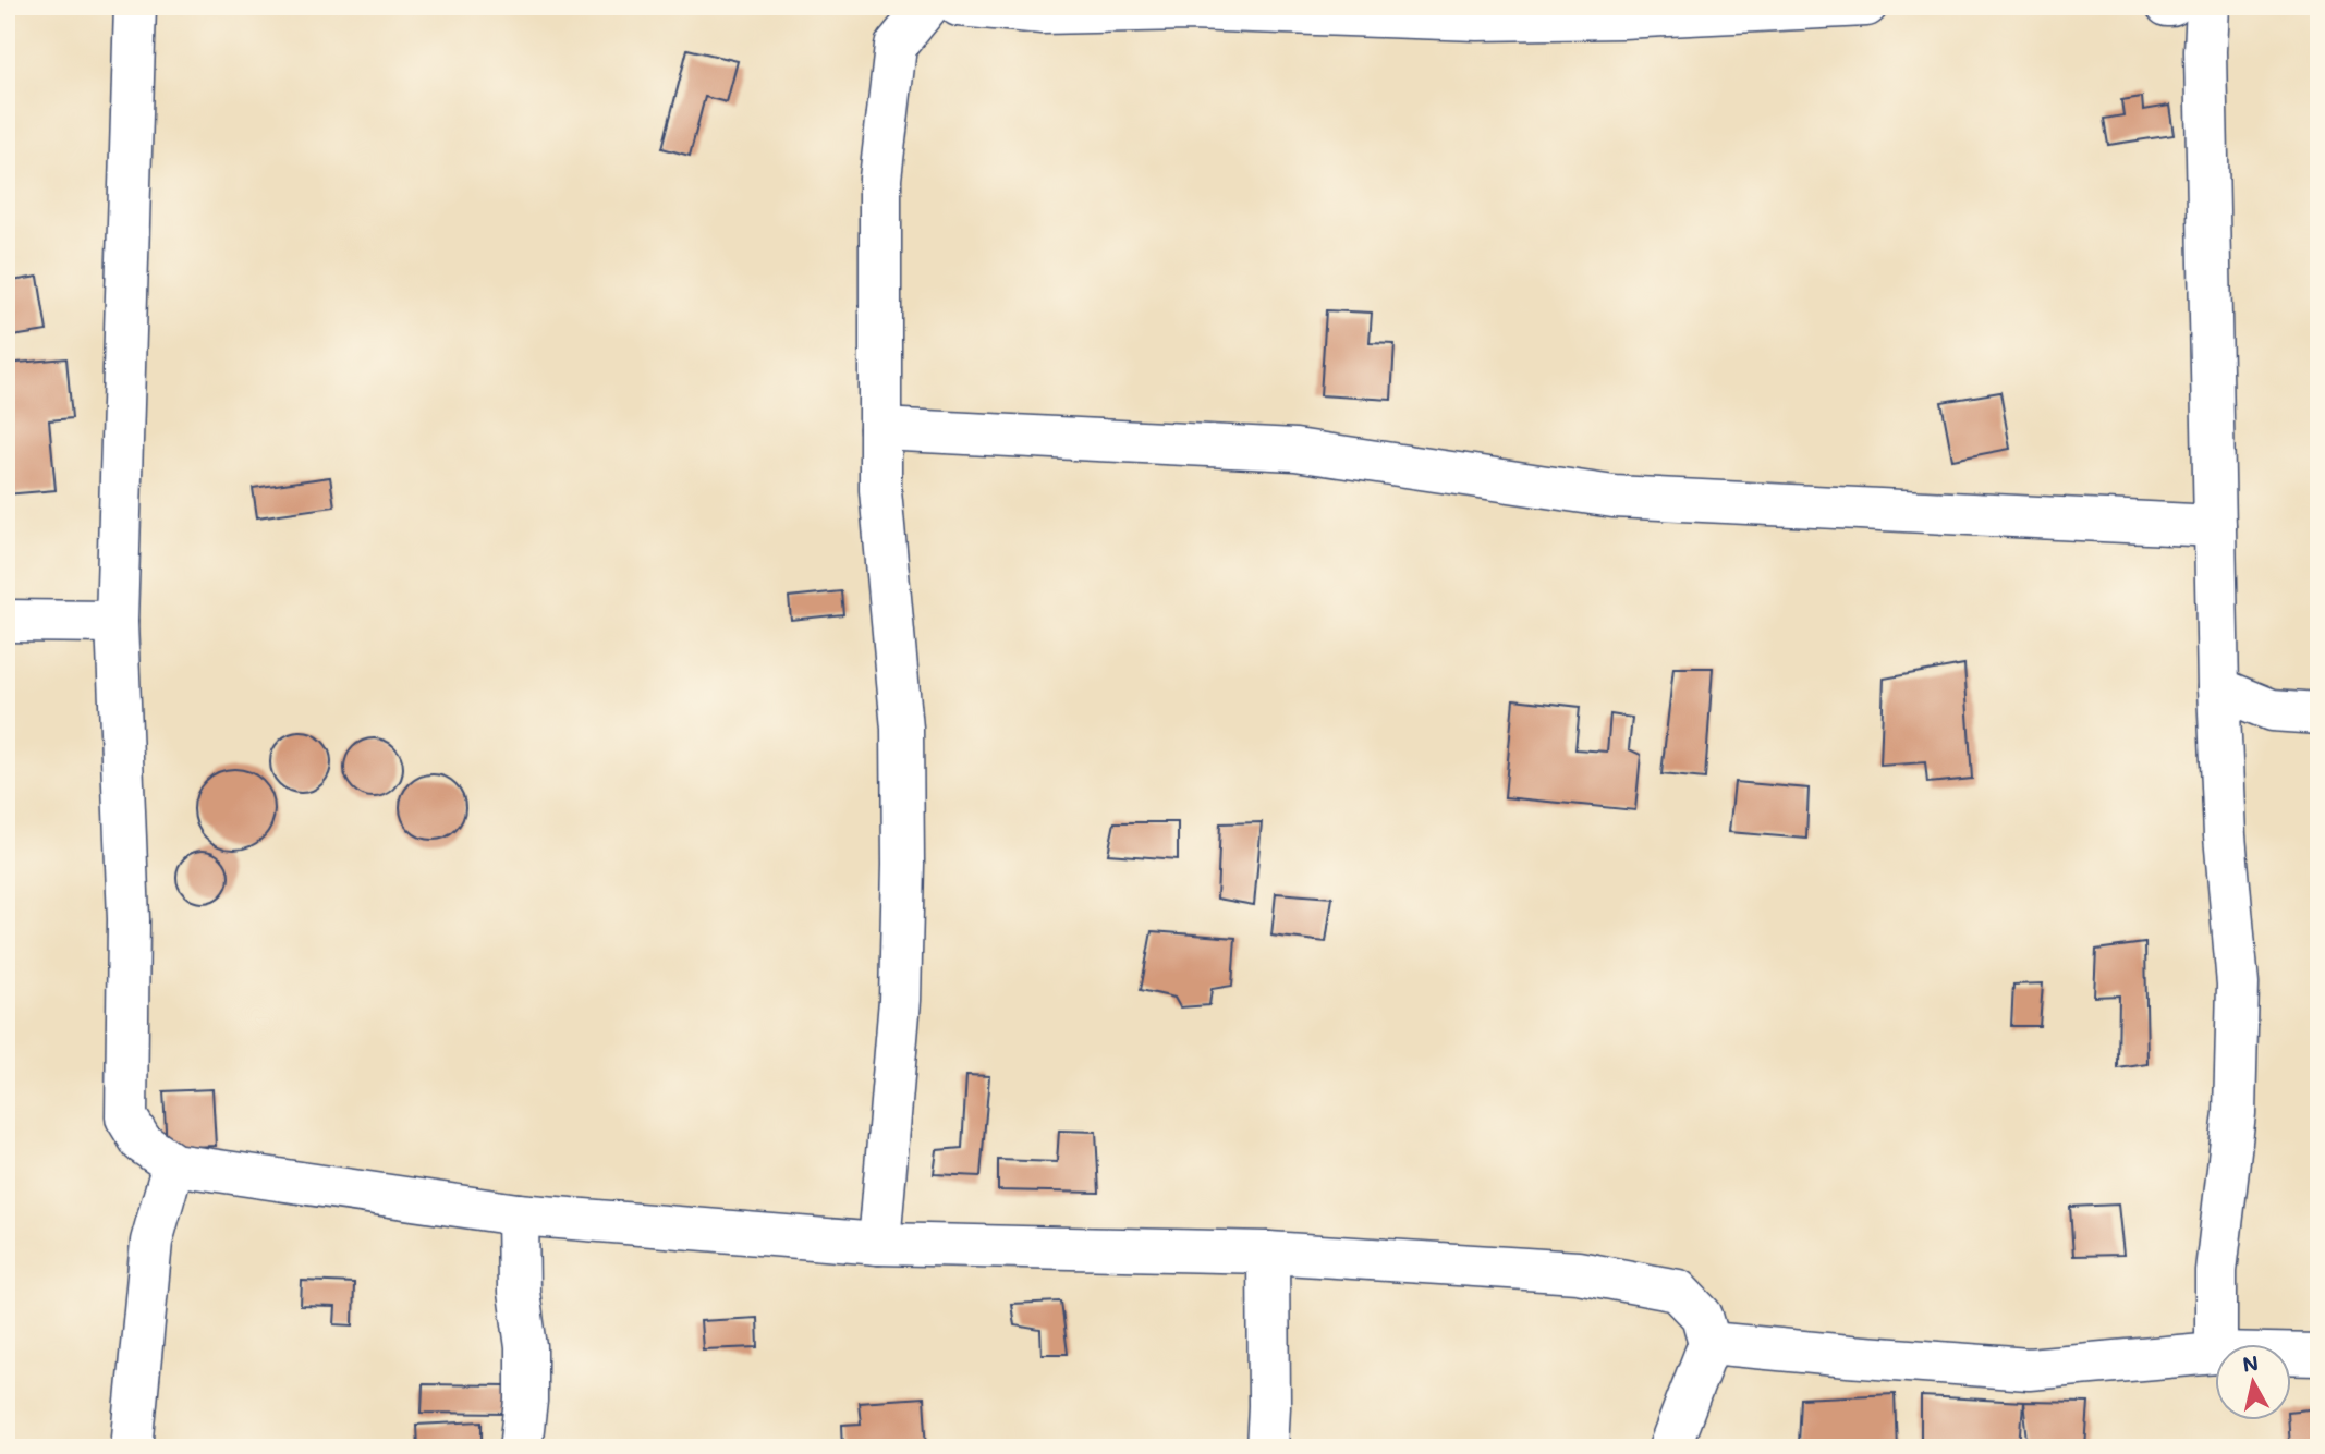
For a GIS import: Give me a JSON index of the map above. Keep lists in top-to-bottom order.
{
  "north": "top"
}
